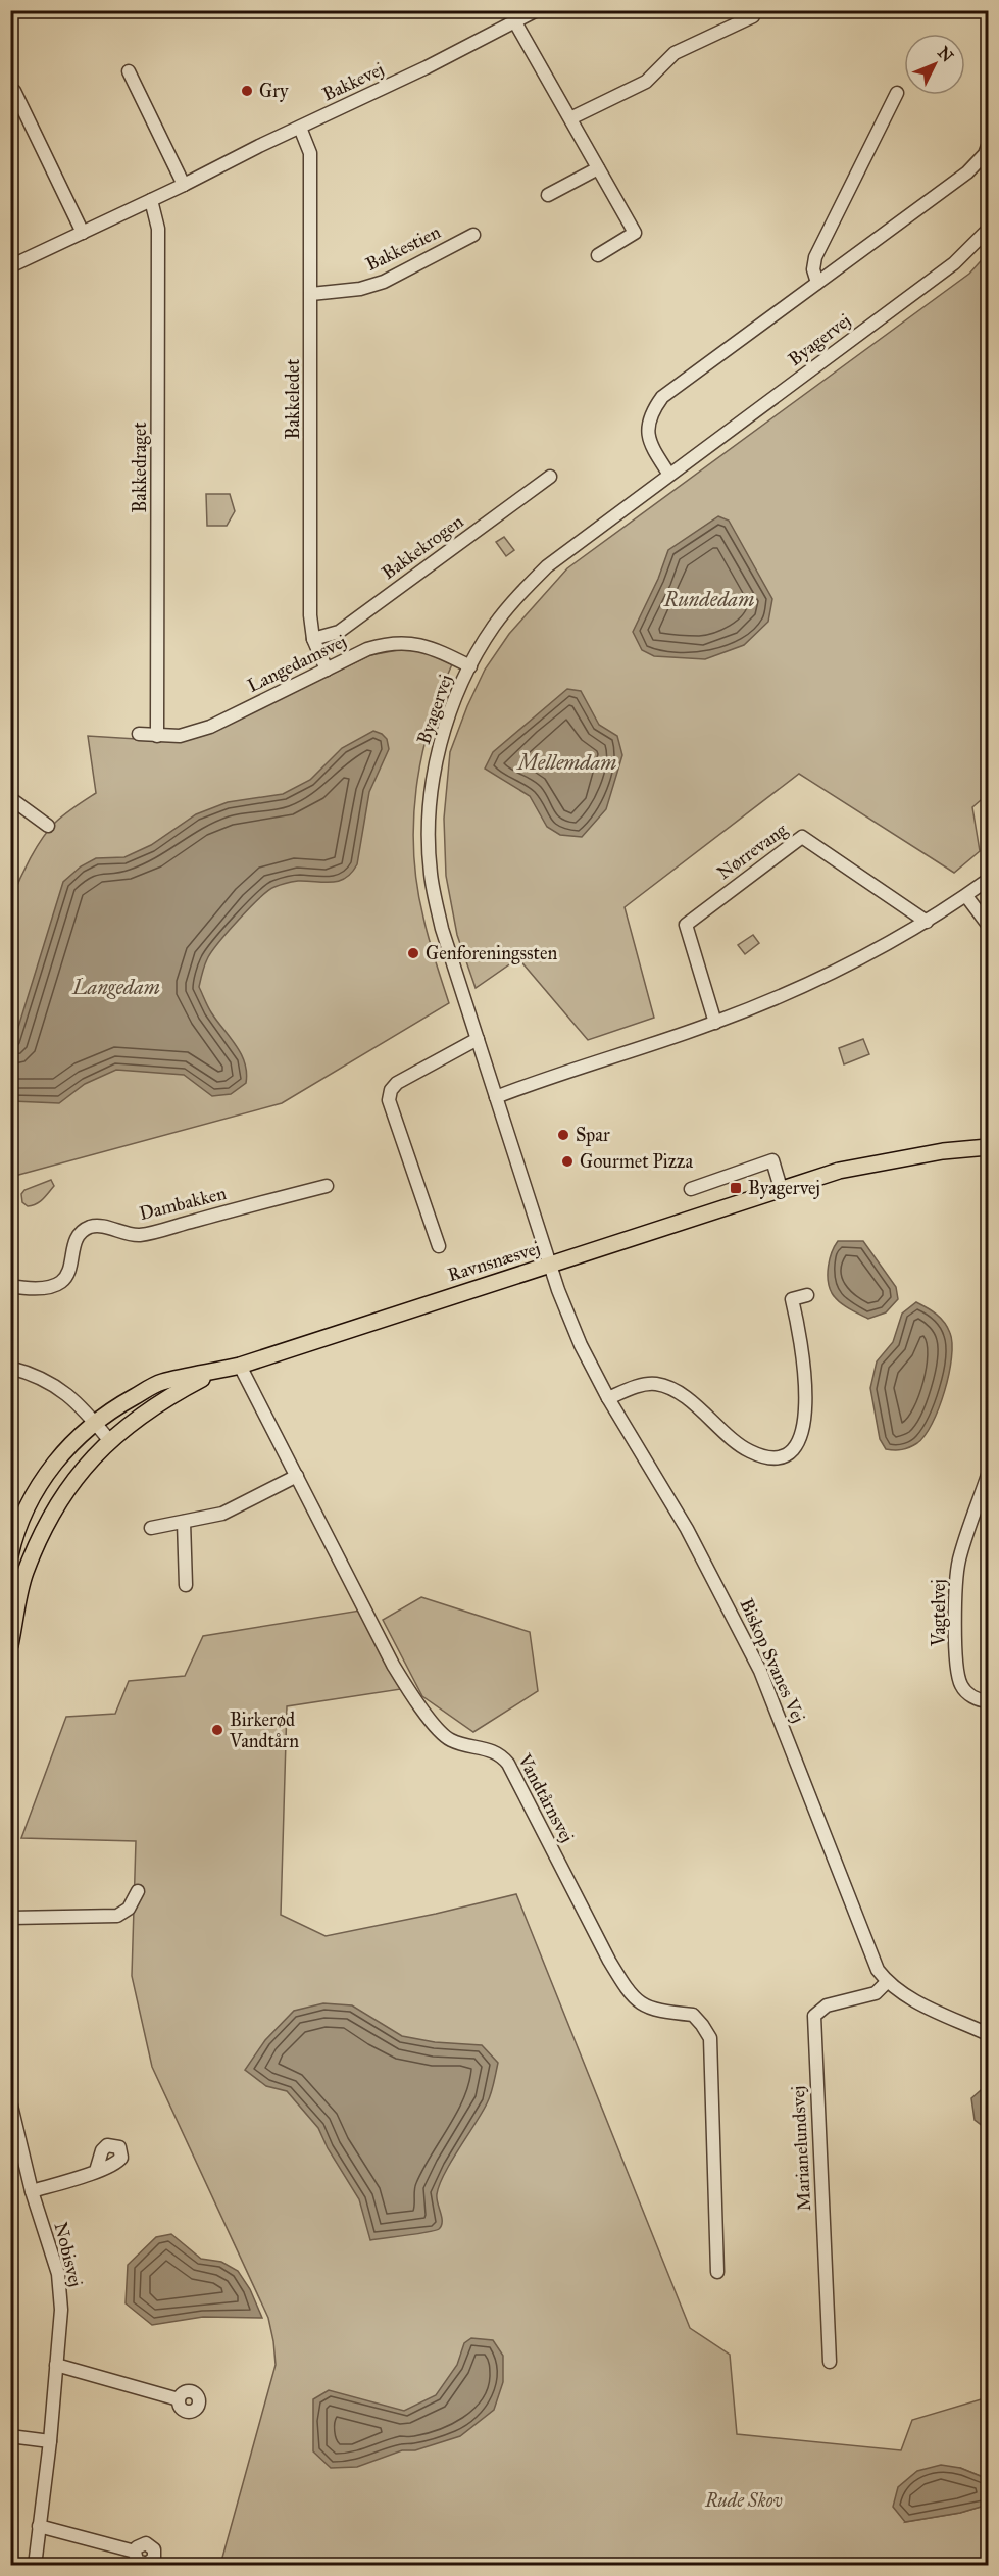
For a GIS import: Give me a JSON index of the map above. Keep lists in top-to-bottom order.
{
  "streets": {
    "main road": ["Ravnsnæsvej"],
    "street": [
      "Bakkevej",
      "Bakkestien",
      "Byagervej",
      "Bakkeledet",
      "Bakkedraget",
      "Bakkekrogen",
      "Langedamsvej",
      "Nørrevang",
      "Dambakken",
      "Vagtelvej",
      "Biskop Svanes Vej",
      "Vandtårnsvej",
      "Marianelundsvej",
      "Nobisvej"
    ]
  },
  "crossings": [
    ["Bakkevej", "Bakkeledet"],
    ["Bakkevej", "Bakkedraget"],
    ["Bakkestien", "Bakkeledet"],
    ["Byagervej", "Langedamsvej"],
    ["Byagervej", "Ravnsnæsvej"],
    ["Byagervej", "Biskop Svanes Vej"],
    ["Bakkeledet", "Bakkekrogen"],
    ["Bakkeledet", "Langedamsvej"],
    ["Bakkedraget", "Langedamsvej"],
    ["Ravnsnæsvej", "Biskop Svanes Vej"],
    ["Ravnsnæsvej", "Vandtårnsvej"],
    ["Biskop Svanes Vej", "Marianelundsvej"]
  ],
  "water": ["Rundedam", "Mellemdam", "Langedam"],
  "parks": ["Rude Skov"],
  "places": {
    "other": [
      "Gry",
      "Genforeningssten",
      "Spar",
      "Gourmet Pizza",
      "Birkerød Vandtårn"
    ],
    "transit": ["Byagervej"]
  },
  "north": "top right"
}
